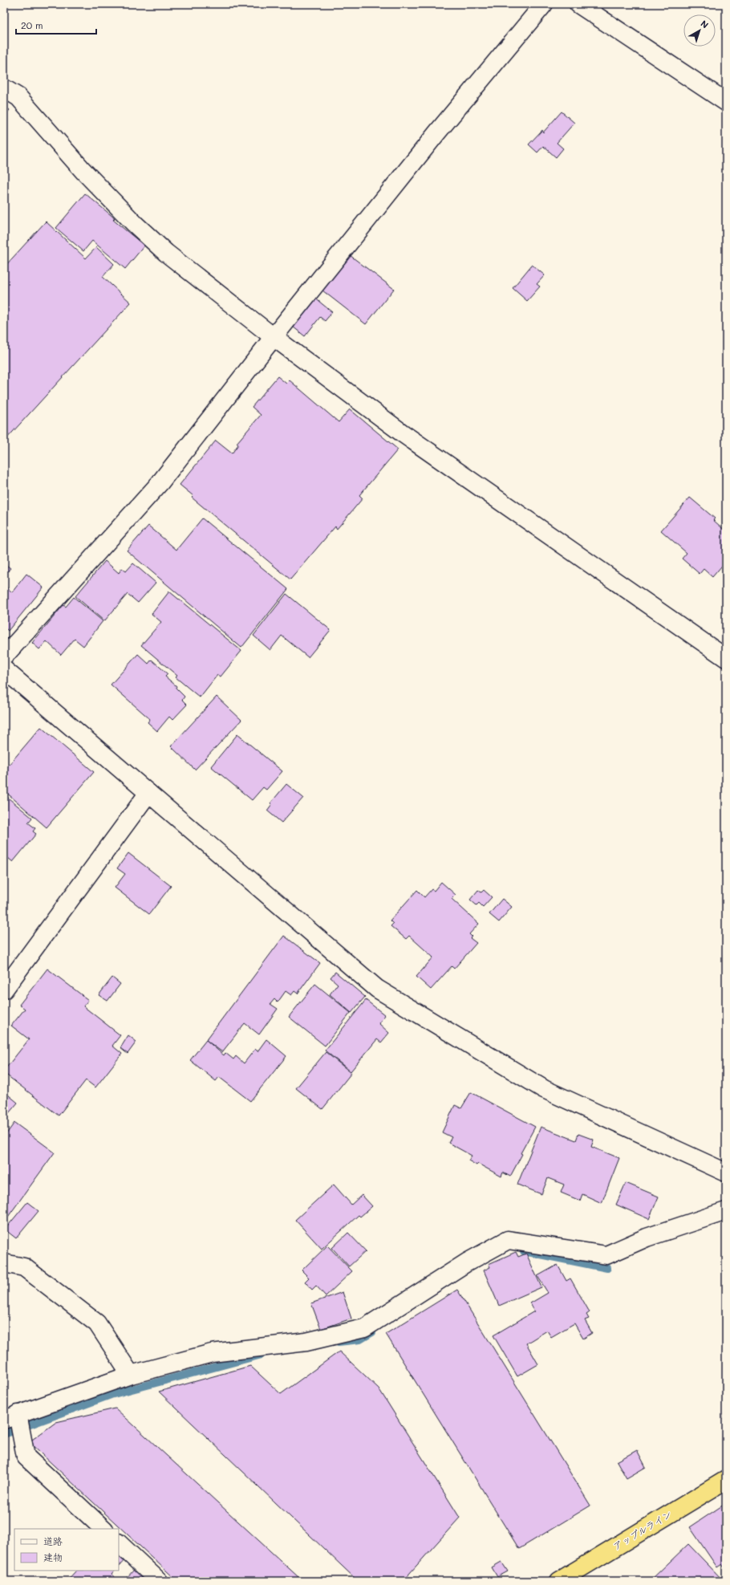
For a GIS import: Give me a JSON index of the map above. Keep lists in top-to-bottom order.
{
  "streets": {
    "highway": ["アップルライン"]
  },
  "legend": ["道路", "建物"],
  "scale_bar": "20 m",
  "north": "top right"
}
